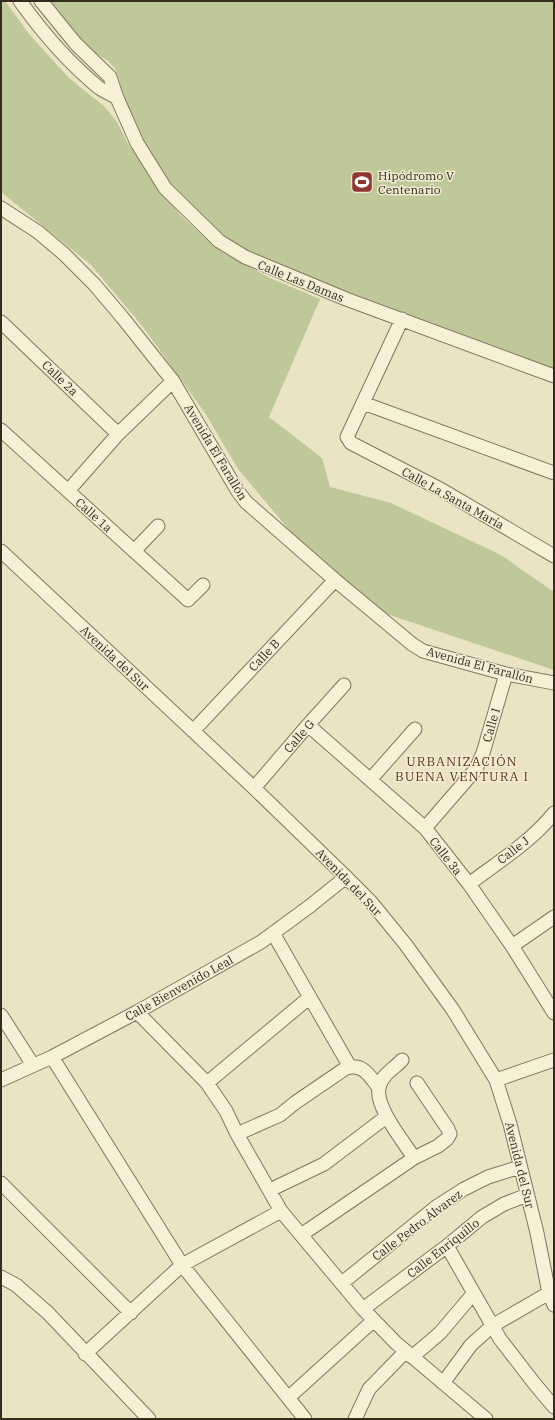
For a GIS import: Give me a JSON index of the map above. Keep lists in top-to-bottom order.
{
  "streets": {
    "street": [
      "Calle Las Damas",
      "Calle 2a",
      "Avenida El Farallón",
      "Calle La Santa María",
      "Calle 1a",
      "Calle B",
      "Avenida del Sur",
      "Calle I",
      "Calle G",
      "Calle J",
      "Calle 3a",
      "Calle Bienvenido Leal",
      "Calle Pedro Álvarez",
      "Calle Enriquillo"
    ]
  },
  "crossings": [
    ["Avenida El Farallón", "Calle B"],
    ["Avenida El Farallón", "Calle I"],
    ["Calle B", "Avenida del Sur"],
    ["Avenida del Sur", "Calle G"],
    ["Avenida del Sur", "Calle Bienvenido Leal"],
    ["Avenida del Sur", "Calle Pedro Álvarez"],
    ["Avenida del Sur", "Calle Enriquillo"],
    ["Calle I", "Calle 3a"],
    ["Calle G", "Calle 3a"],
    ["Calle J", "Calle 3a"]
  ],
  "districts": ["URBANIZACIÓN BUENA VENTURA I"],
  "places": {
    "sports": ["Hipódromo V Centenario"]
  }
}
